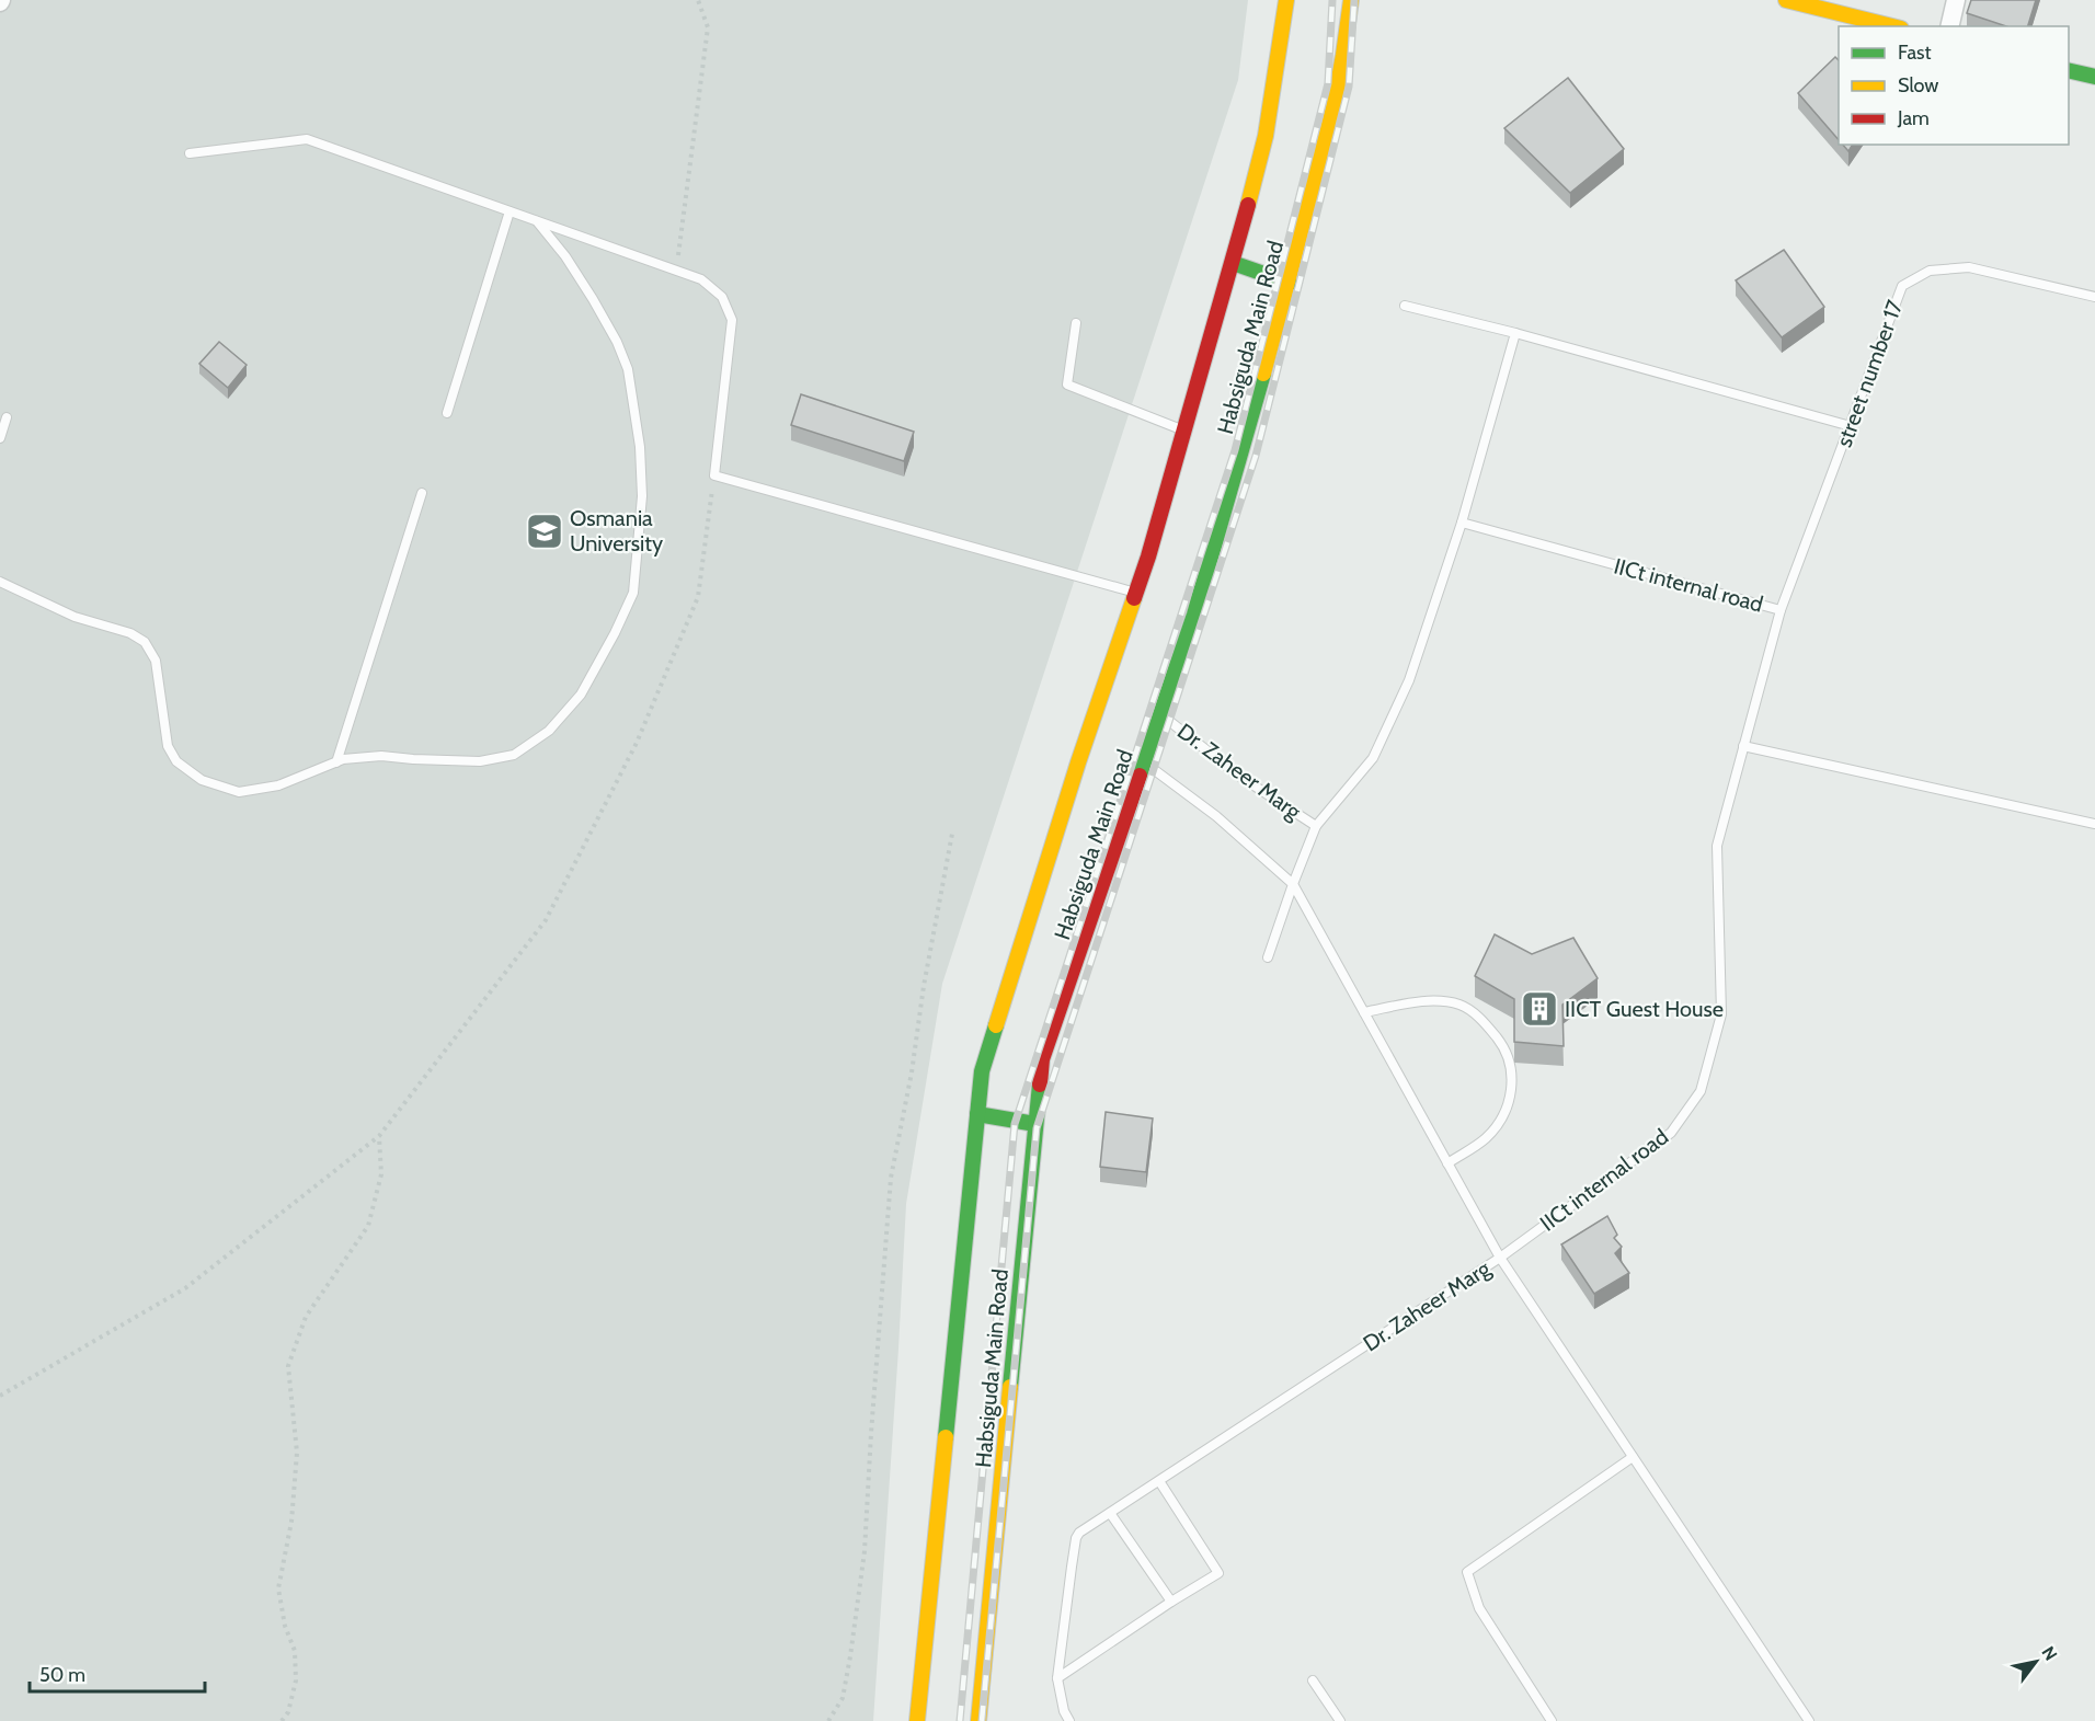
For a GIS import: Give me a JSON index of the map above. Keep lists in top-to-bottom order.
{
  "streets": {
    "main road": ["Habsiguda Main Road"],
    "lane": ["street number 17", "IICt internal road", "Dr. Zaheer Marg"]
  },
  "crossings": [
    ["Habsiguda Main Road", "Dr. Zaheer Marg"],
    ["street number 17", "IICt internal road"],
    ["IICt internal road", "Dr. Zaheer Marg"]
  ],
  "places": {
    "school or university": ["Osmania University"],
    "building": ["IICT Guest House"]
  },
  "legend": ["Fast", "Slow", "Jam"],
  "scale_bar": "50 m",
  "north": "top right"
}
